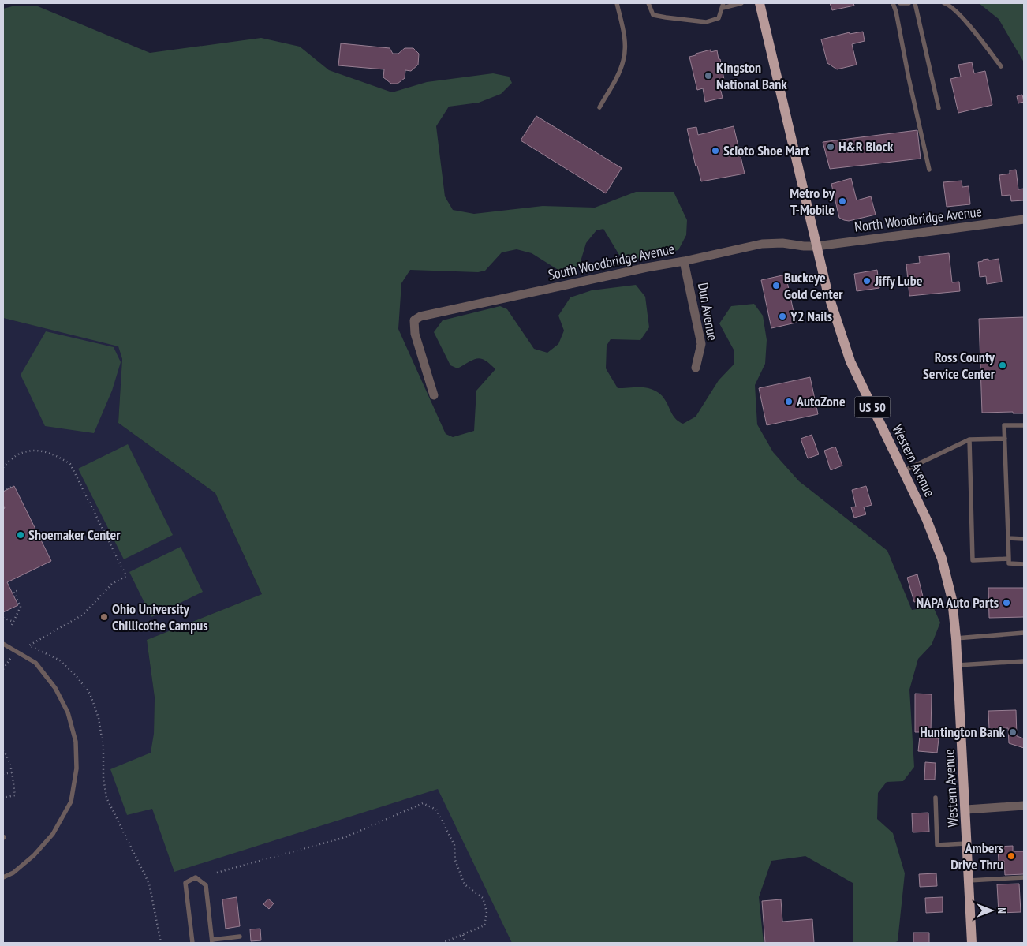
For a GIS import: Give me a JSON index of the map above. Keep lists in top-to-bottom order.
{
  "streets": {
    "main road": ["US 50", "Western Avenue"],
    "street": ["North Woodbridge Avenue", "South Woodbridge Avenue", "Dun Avenue"]
  },
  "crossings": [
    ["North Woodbridge Avenue", "South Woodbridge Avenue"],
    ["North Woodbridge Avenue", "Western Avenue"],
    ["South Woodbridge Avenue", "Dun Avenue"],
    ["South Woodbridge Avenue", "Western Avenue"]
  ],
  "places": [
    "Kingston National Bank",
    "H&R Block",
    "Scioto Shoe Mart",
    "Metro by T-Mobile",
    "Jiffy Lube",
    "Buckeye Gold Center",
    "Y2 Nails",
    "Ross County Service Center",
    "AutoZone",
    "Shoemaker Center",
    "NAPA Auto Parts",
    "Ohio University Chillicothe Campus",
    "Huntington Bank",
    "Ambers Drive Thru"
  ],
  "north": "right"
}
